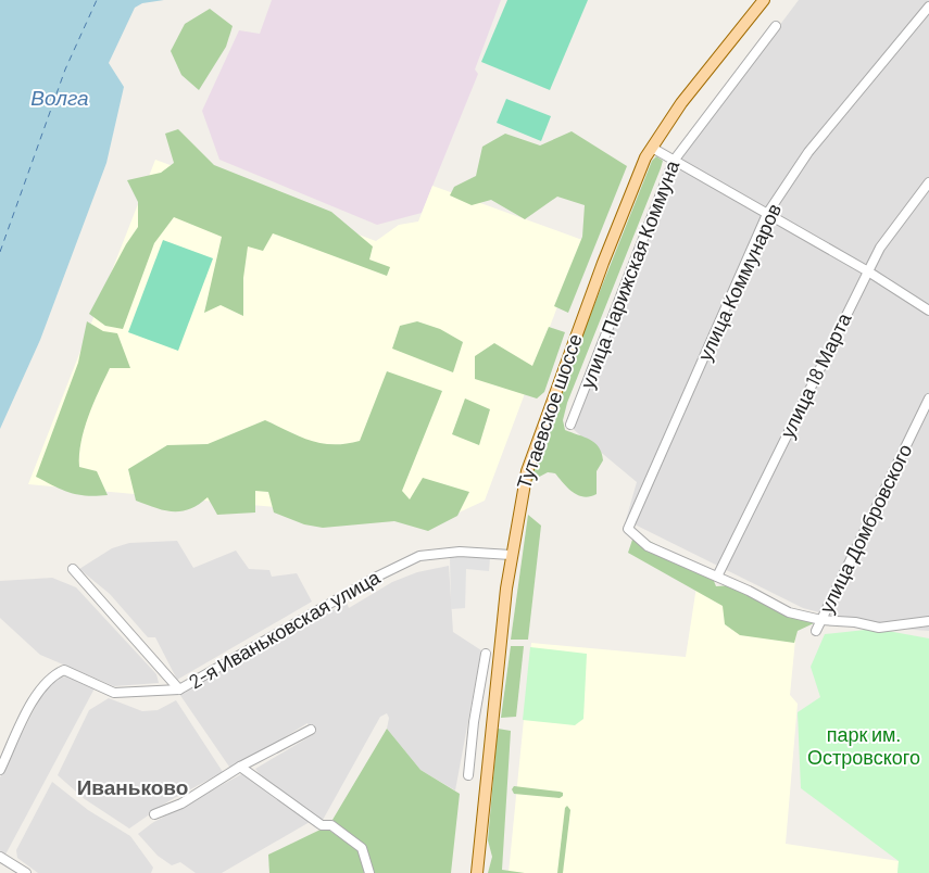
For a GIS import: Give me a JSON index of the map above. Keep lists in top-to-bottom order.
{
  "streets": {
    "main road": ["Тутаевское шоссе"],
    "street": [
      "улица Парижская Коммуна",
      "улица Коммунаров",
      "улица 18 Марта",
      "улица Домбровского",
      "2-я Иваньковская улица"
    ]
  },
  "crossings": [
    ["улица Коммунаров", "улица 18 Марта"],
    ["Тутаевское шоссе", "2-я Иваньковская улица"]
  ],
  "districts": ["Иваньково"],
  "water": ["Волга"],
  "parks": ["парк им. Островского"]
}
